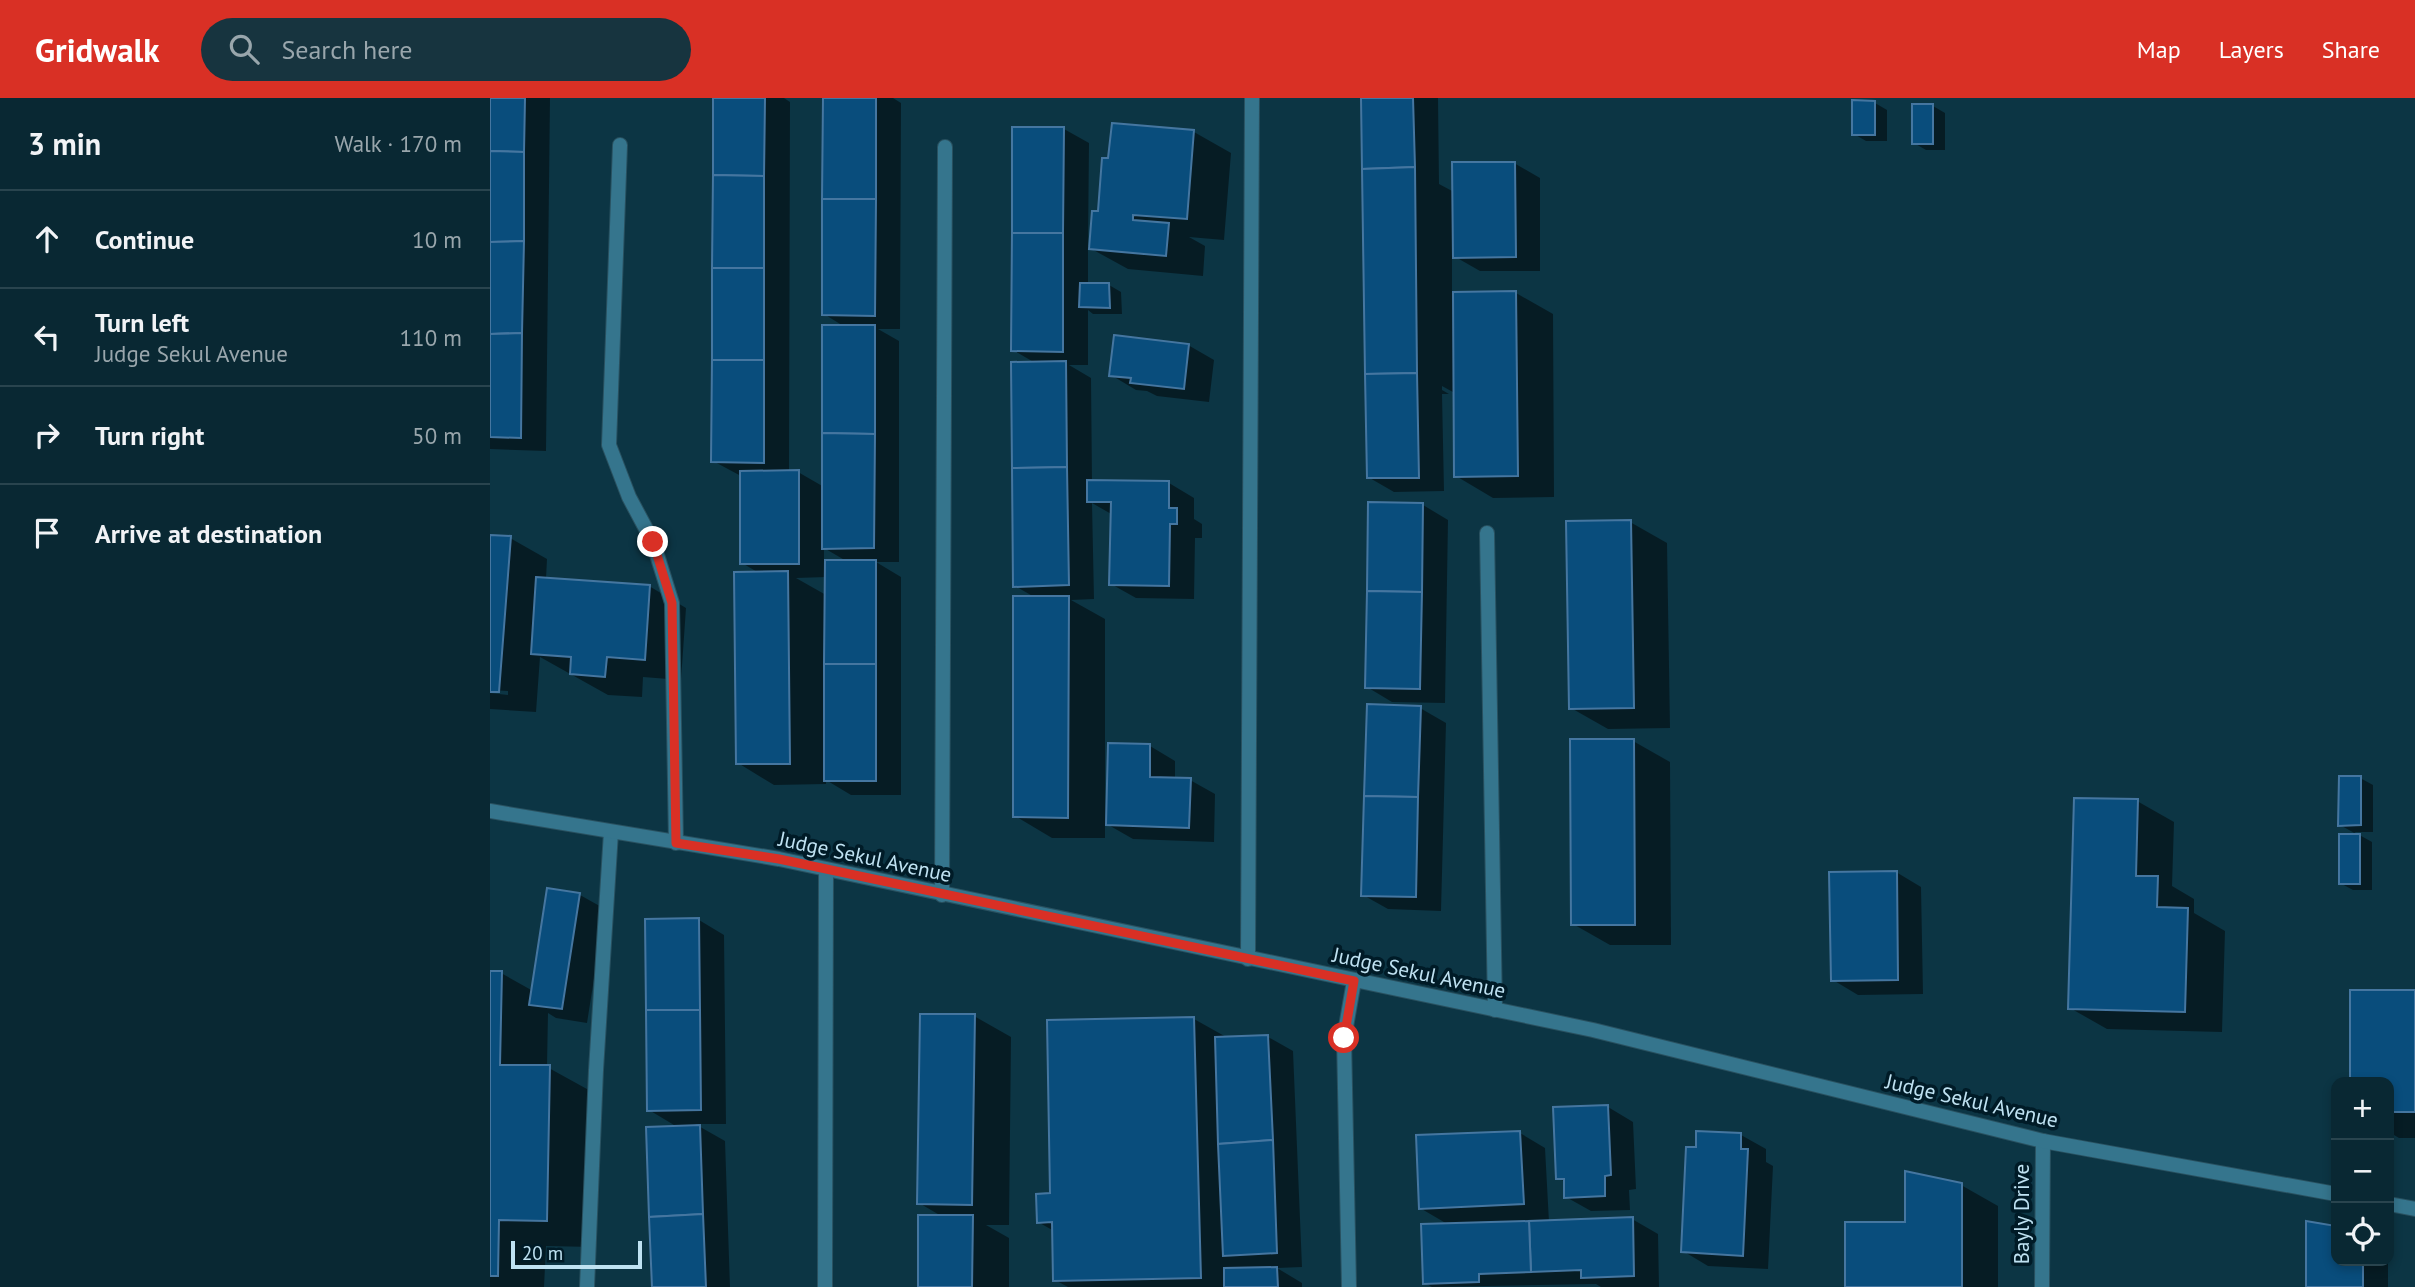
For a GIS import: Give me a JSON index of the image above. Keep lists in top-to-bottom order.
{
  "streets": {
    "street": ["Judge Sekul Avenue", "Bayly Drive"]
  },
  "crossings": [
    ["Judge Sekul Avenue", "Bayly Drive"]
  ],
  "scale_bar": "20 m",
  "page": {
    "header": "Gridwalk",
    "search": "Search here",
    "nav": ["Map", "Layers", "Share"],
    "heading": ["3 min", "Walk · 170 m"],
    "list": [
      ["Continue", "10 m"],
      ["Turn left", "Judge Sekul Avenue", "110 m"],
      ["Turn right", "50 m"],
      "Arrive at destination"
    ],
    "map_buttons": ["+", "−"],
    "scale": "20 m"
  }
}
